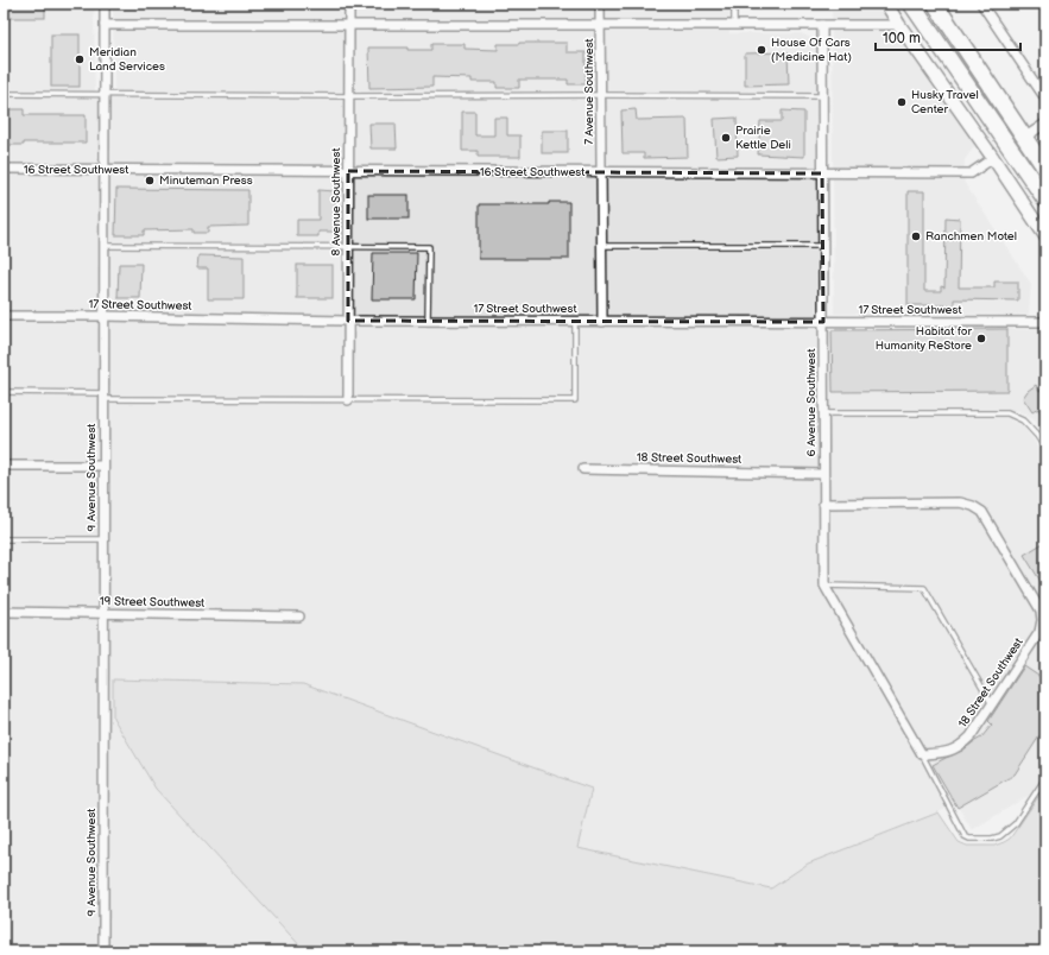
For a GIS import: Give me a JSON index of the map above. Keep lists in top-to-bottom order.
{
  "streets": {
    "street": [
      "7 Avenue Southwest",
      "16 Street Southwest",
      "8 Avenue Southwest",
      "17 Street Southwest",
      "6 Avenue Southwest",
      "18 Street Southwest",
      "9 Avenue Southwest",
      "19 Street Southwest"
    ]
  },
  "crossings": [
    ["7 Avenue Southwest", "16 Street Southwest"],
    ["7 Avenue Southwest", "17 Street Southwest"],
    ["16 Street Southwest", "8 Avenue Southwest"],
    ["16 Street Southwest", "6 Avenue Southwest"],
    ["16 Street Southwest", "9 Avenue Southwest"],
    ["8 Avenue Southwest", "17 Street Southwest"],
    ["17 Street Southwest", "6 Avenue Southwest"],
    ["17 Street Southwest", "9 Avenue Southwest"],
    ["6 Avenue Southwest", "18 Street Southwest"],
    ["9 Avenue Southwest", "19 Street Southwest"]
  ],
  "places": [
    "House Of Cars (Medicine Hat)",
    "Meridian Land Services",
    "Husky Travel Center",
    "Prairie Kettle Deli",
    "Minuteman Press",
    "Ranchmen Motel",
    "Habitat for Humanity ReStore"
  ],
  "scale_bar": "100 m"
}
